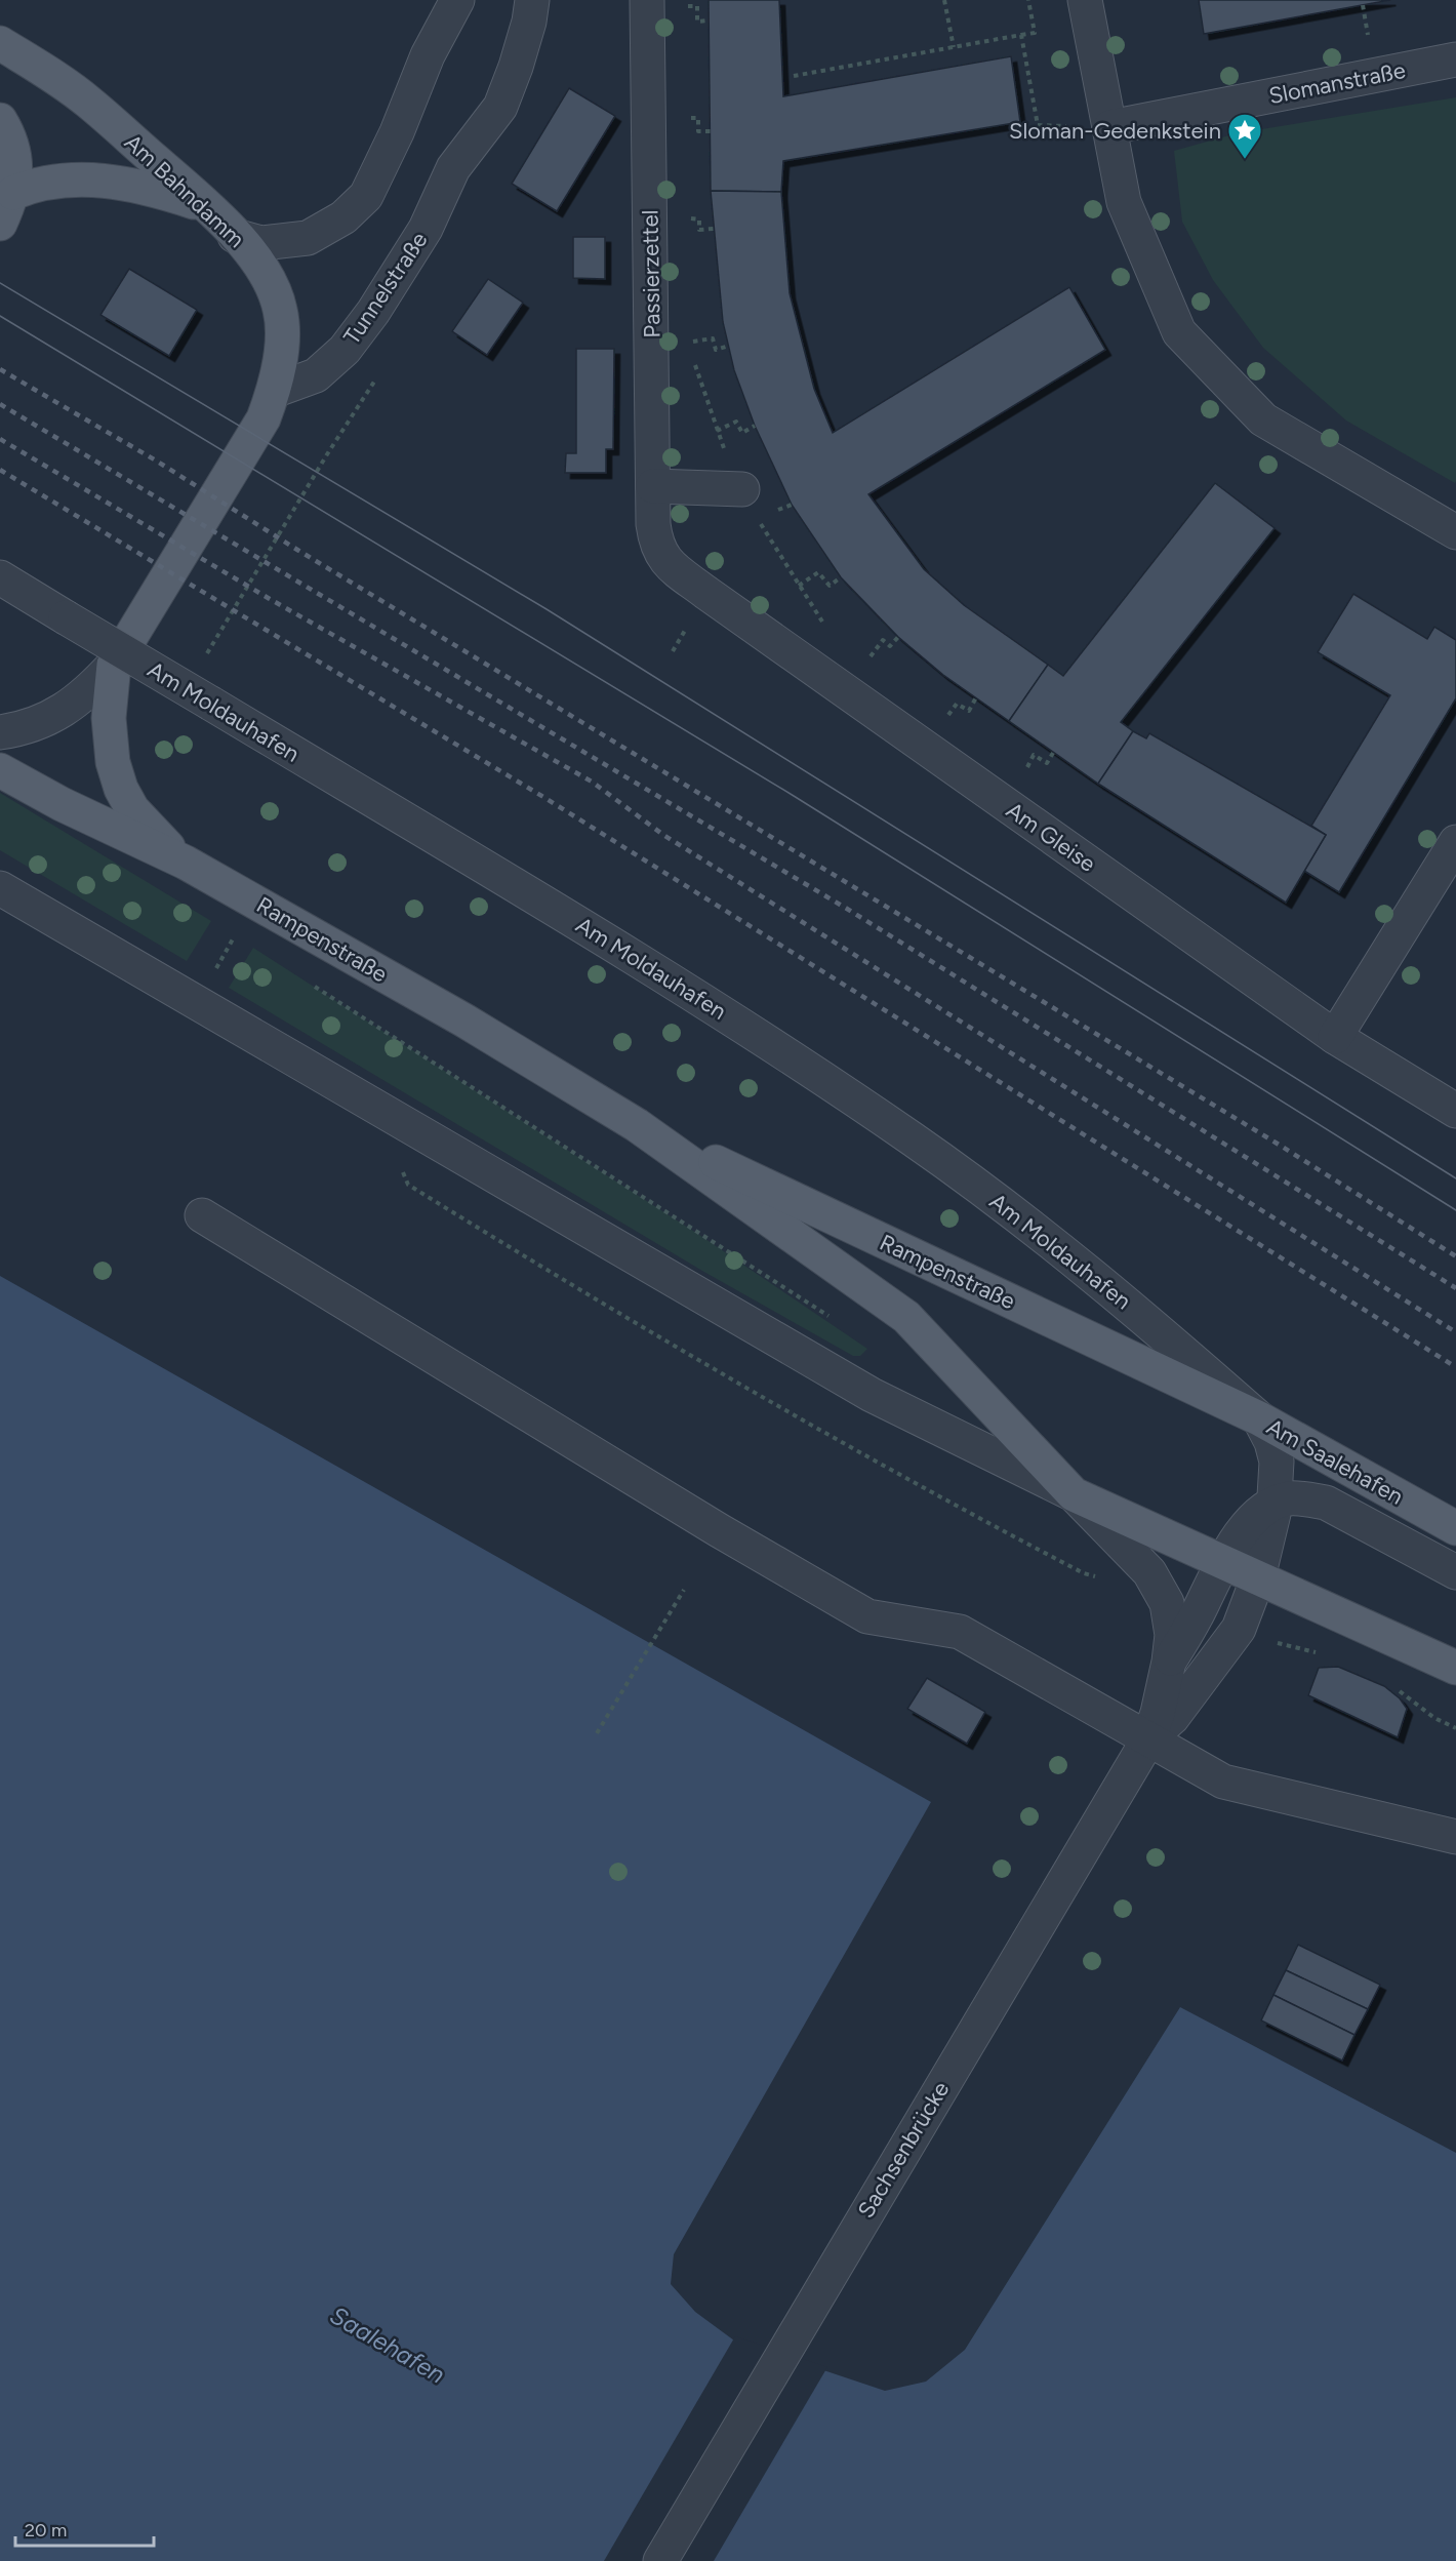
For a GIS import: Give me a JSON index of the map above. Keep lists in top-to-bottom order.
{
  "streets": {
    "main road": ["Am Bahndamm", "Rampenstraße", "Am Saalehafen"],
    "street": [
      "Slomanstraße",
      "Passierzettel",
      "Tunnelstraße",
      "Am Moldauhafen",
      "Am Gleise",
      "Sachsenbrücke"
    ]
  },
  "crossings": [
    ["Am Bahndamm", "Tunnelstraße"],
    ["Passierzettel", "Am Gleise"],
    ["Am Moldauhafen", "Rampenstraße"],
    ["Am Moldauhafen", "Am Saalehafen"],
    ["Rampenstraße", "Am Saalehafen"],
    ["Rampenstraße", "Sachsenbrücke"],
    ["Am Saalehafen", "Sachsenbrücke"]
  ],
  "water": ["Saalehafen"],
  "places": {
    "place": ["Sloman-Gedenkstein"]
  },
  "scale_bar": "20 m"
}
